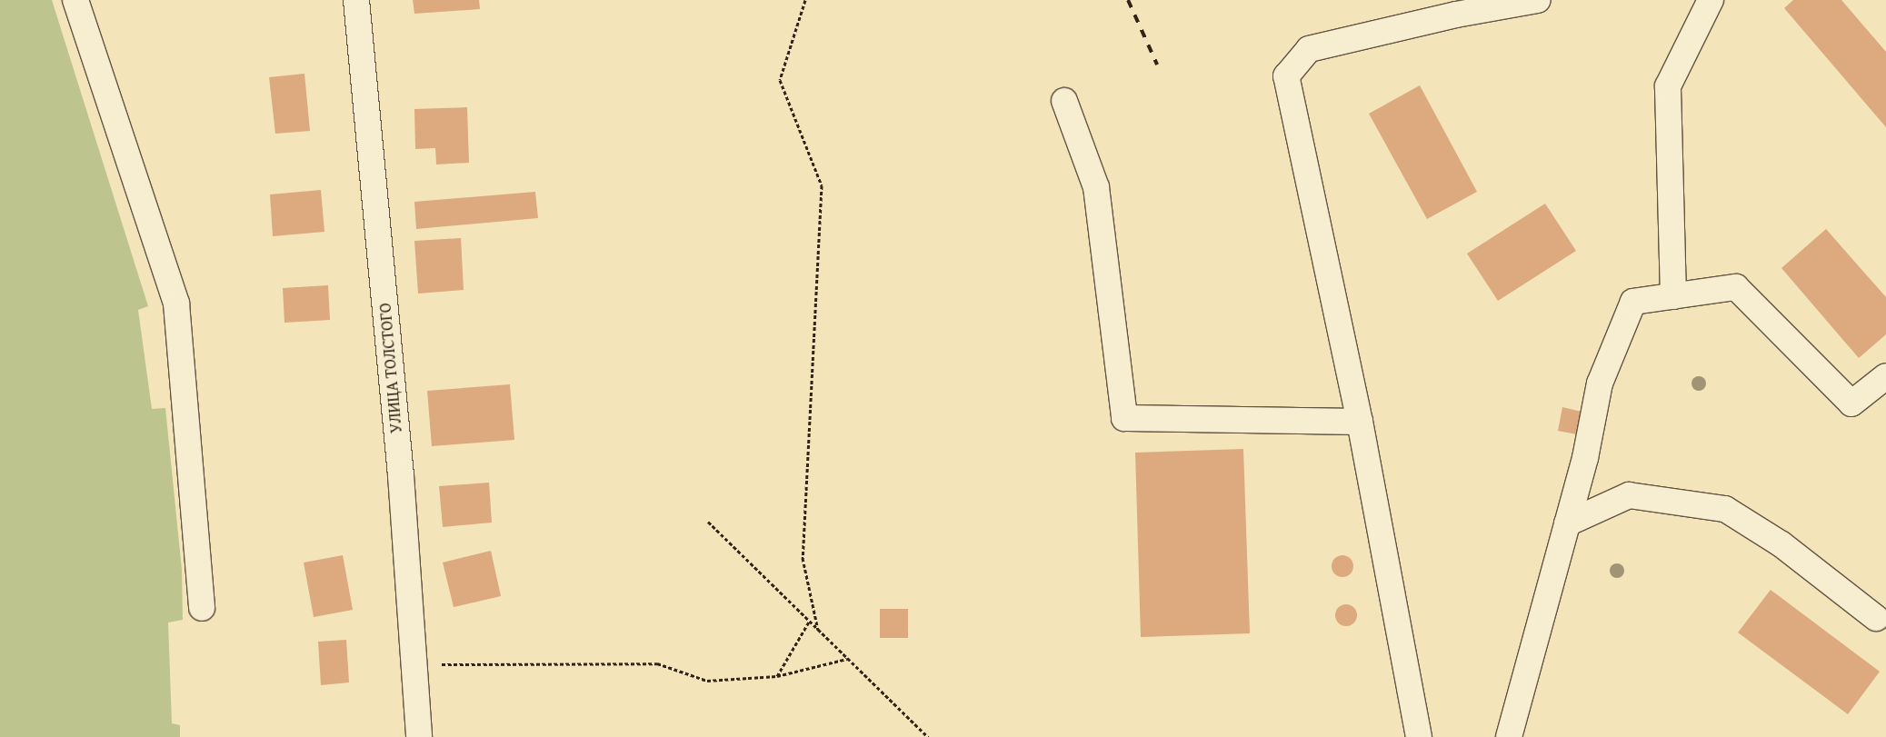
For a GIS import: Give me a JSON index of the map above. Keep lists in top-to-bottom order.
{
  "streets": {
    "street": ["УЛИЦА ТОЛСТОГО"]
  }
}
